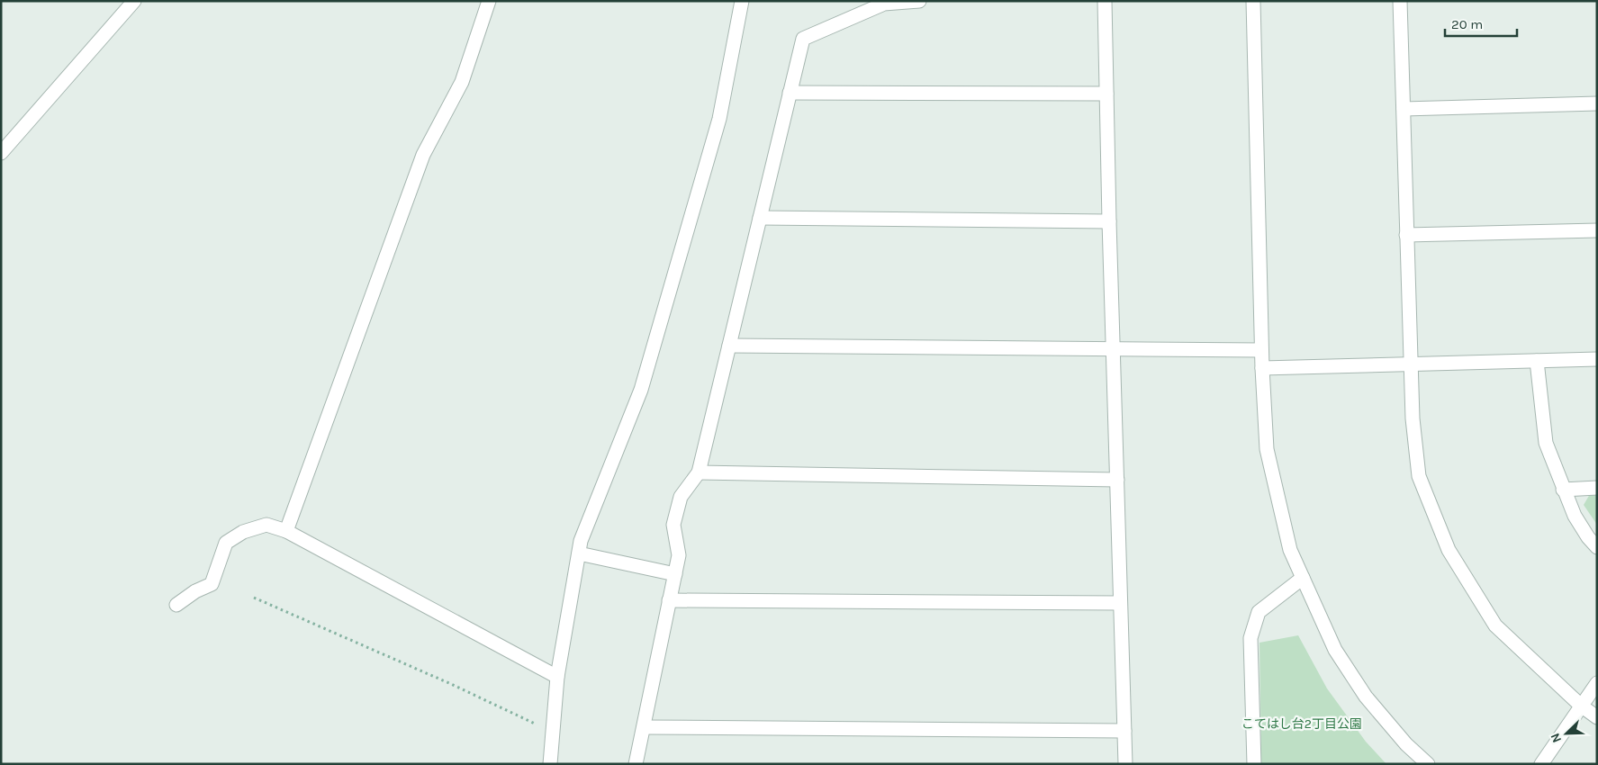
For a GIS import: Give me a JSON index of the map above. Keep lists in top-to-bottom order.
{
  "parks": ["こてはし台2丁目公園"],
  "scale_bar": "20 m",
  "north": "bottom left"
}
